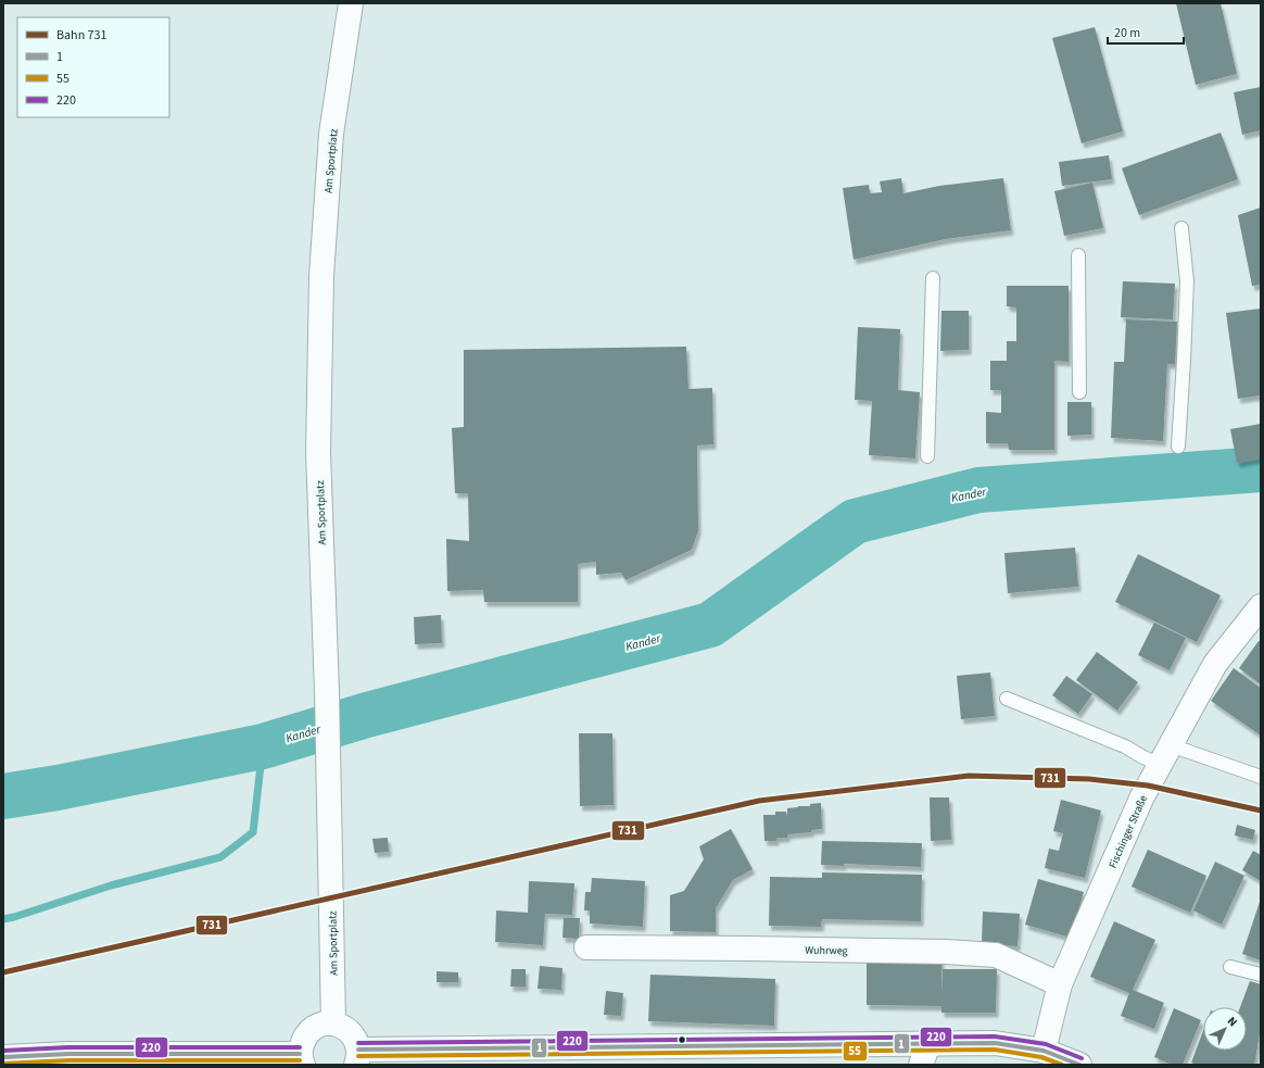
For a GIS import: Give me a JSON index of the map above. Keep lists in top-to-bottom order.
{
  "streets": {
    "street": ["Am Sportplatz", "Fischinger Straße", "Wuhrweg"]
  },
  "crossings": [
    ["Fischinger Straße", "Wuhrweg"]
  ],
  "water": ["Kander"],
  "lines": [
    "rail line 731",
    "transit line 220",
    "transit line 1",
    "transit line 55"
  ],
  "legend": [
    "Bahn 731",
    "1",
    "55",
    "220"
  ],
  "scale_bar": "20 m",
  "north": "top right"
}
